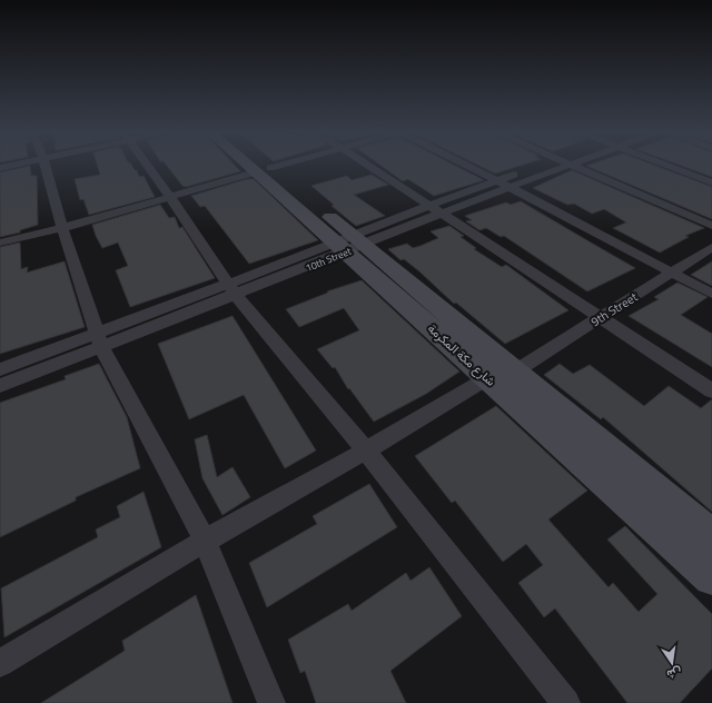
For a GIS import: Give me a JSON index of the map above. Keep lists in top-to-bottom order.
{
  "streets": {
    "main road": ["شارع مكة المكرمة"],
    "street": ["10th Street", "9th Street"]
  },
  "crossings": [
    ["10th Street", "شارع مكة المكرمة"],
    ["9th Street", "شارع مكة المكرمة"]
  ],
  "north": "bottom"
}
